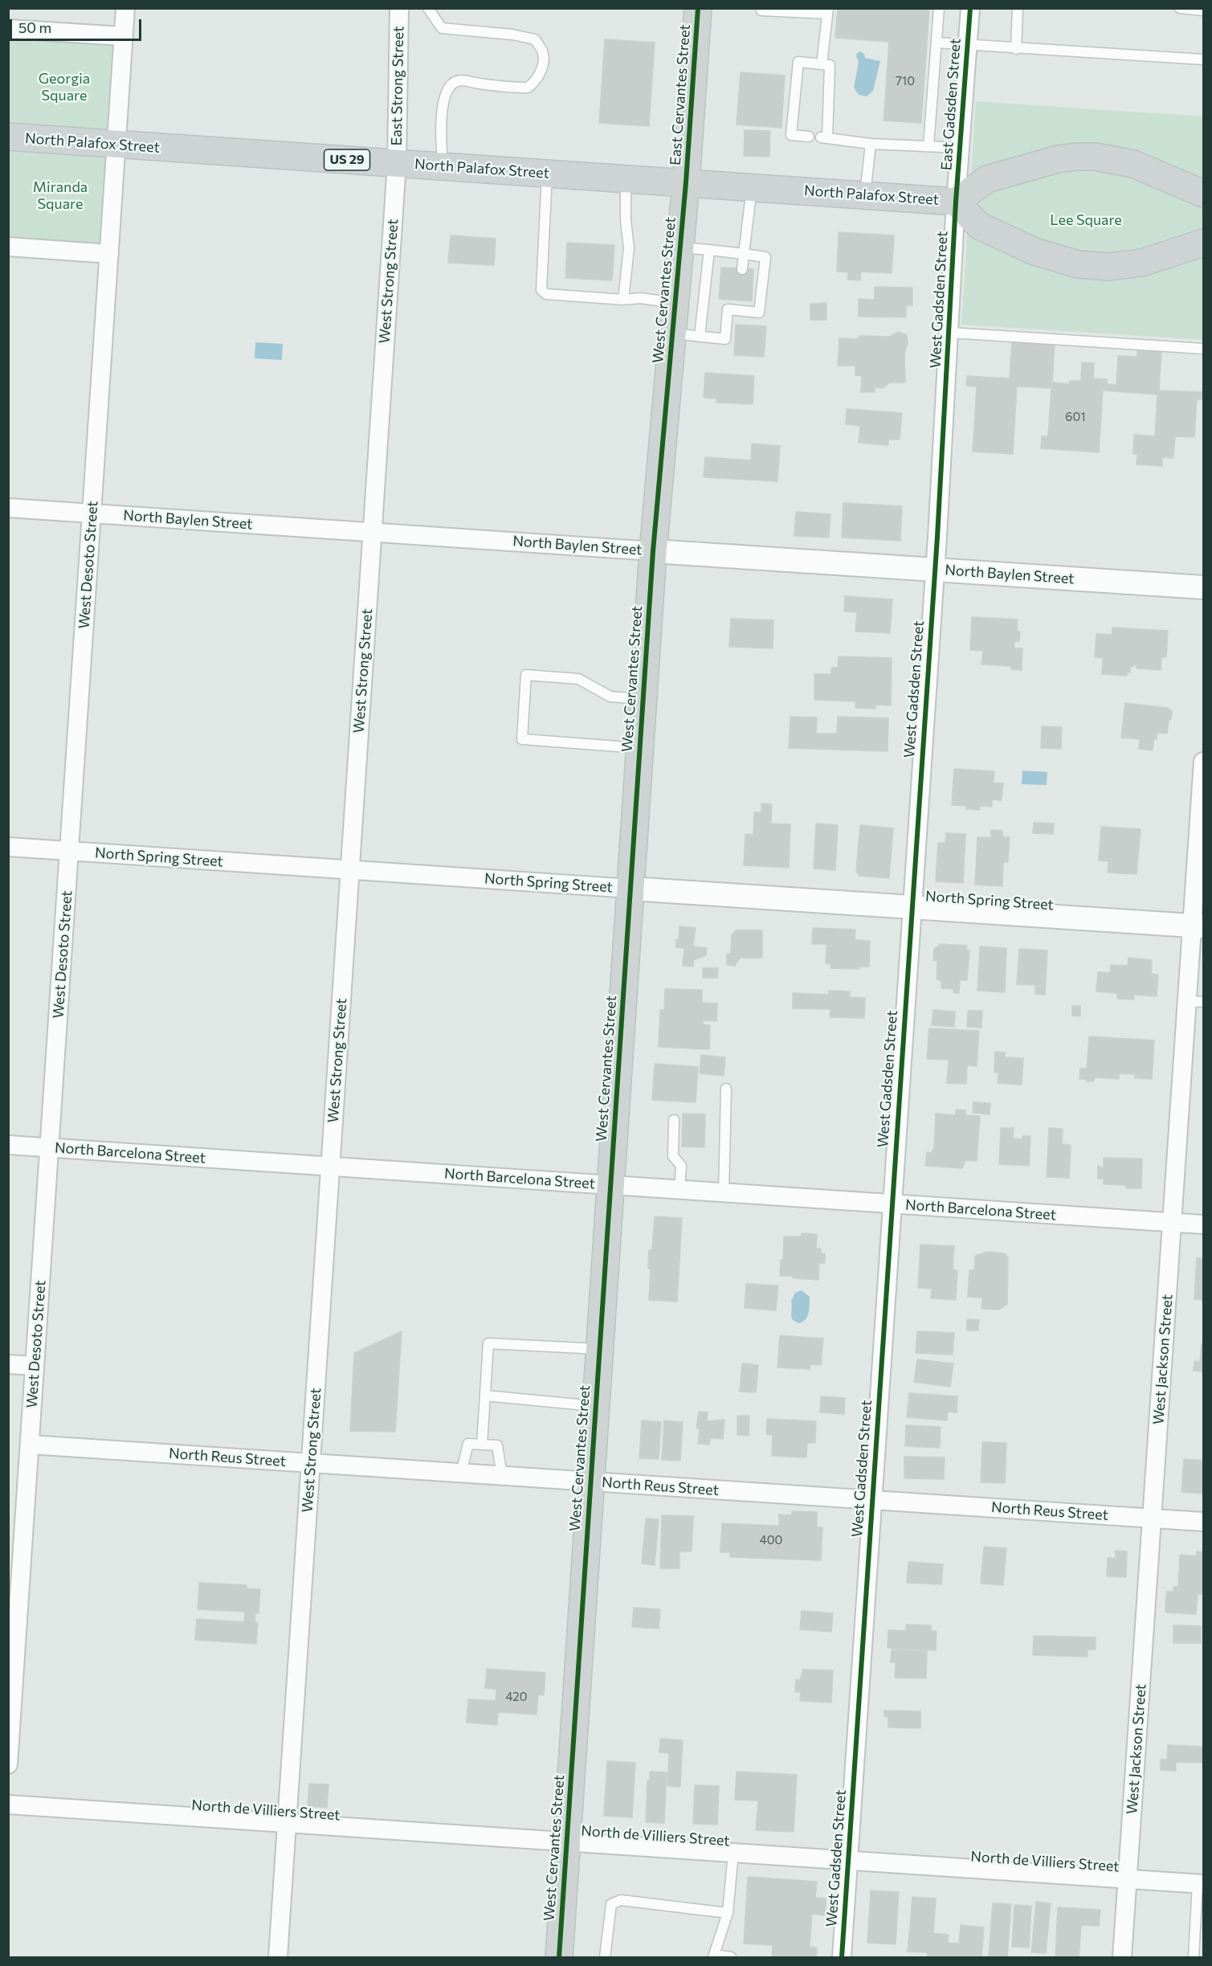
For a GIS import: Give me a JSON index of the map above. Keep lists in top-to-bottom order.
{
  "streets": {
    "main road": [
      "East Cervantes Street",
      "North Palafox Street",
      "US 29",
      "West Cervantes Street"
    ],
    "street": [
      "East Strong Street",
      "East Gadsden Street",
      "West Strong Street",
      "West Gadsden Street",
      "North Baylen Street",
      "West Desoto Street",
      "North Spring Street",
      "North Barcelona Street",
      "West Jackson Street",
      "North Reus Street",
      "North de Villiers Street"
    ]
  },
  "crossings": [
    ["East Strong Street", "North Palafox Street"],
    ["East Strong Street", "West Strong Street"],
    ["East Cervantes Street", "North Palafox Street"],
    ["East Cervantes Street", "West Cervantes Street"],
    ["East Gadsden Street", "North Palafox Street"],
    ["East Gadsden Street", "West Gadsden Street"],
    ["North Palafox Street", "West Strong Street"],
    ["North Palafox Street", "West Cervantes Street"],
    ["North Palafox Street", "West Gadsden Street"],
    ["North Palafox Street", "West Desoto Street"],
    ["West Strong Street", "North Baylen Street"],
    ["West Strong Street", "North Spring Street"],
    ["West Strong Street", "North Barcelona Street"],
    ["West Strong Street", "North Reus Street"],
    ["West Strong Street", "North de Villiers Street"],
    ["West Cervantes Street", "North Baylen Street"],
    ["West Cervantes Street", "North Spring Street"],
    ["West Cervantes Street", "North Barcelona Street"],
    ["West Cervantes Street", "North Reus Street"],
    ["West Cervantes Street", "North de Villiers Street"],
    ["West Gadsden Street", "North Baylen Street"],
    ["West Gadsden Street", "North Spring Street"],
    ["West Gadsden Street", "North Barcelona Street"],
    ["West Gadsden Street", "North Reus Street"],
    ["West Gadsden Street", "North de Villiers Street"],
    ["North Baylen Street", "West Desoto Street"],
    ["West Desoto Street", "North Spring Street"],
    ["West Desoto Street", "North Barcelona Street"],
    ["West Desoto Street", "North Reus Street"],
    ["North Spring Street", "West Jackson Street"],
    ["North Barcelona Street", "West Jackson Street"],
    ["West Jackson Street", "North Reus Street"],
    ["West Jackson Street", "North de Villiers Street"]
  ],
  "parks": ["Georgia Square", "Miranda Square", "Lee Square"],
  "house_numbers": [
    "710",
    "601",
    "400",
    "420"
  ],
  "scale_bar": "50 m"
}
